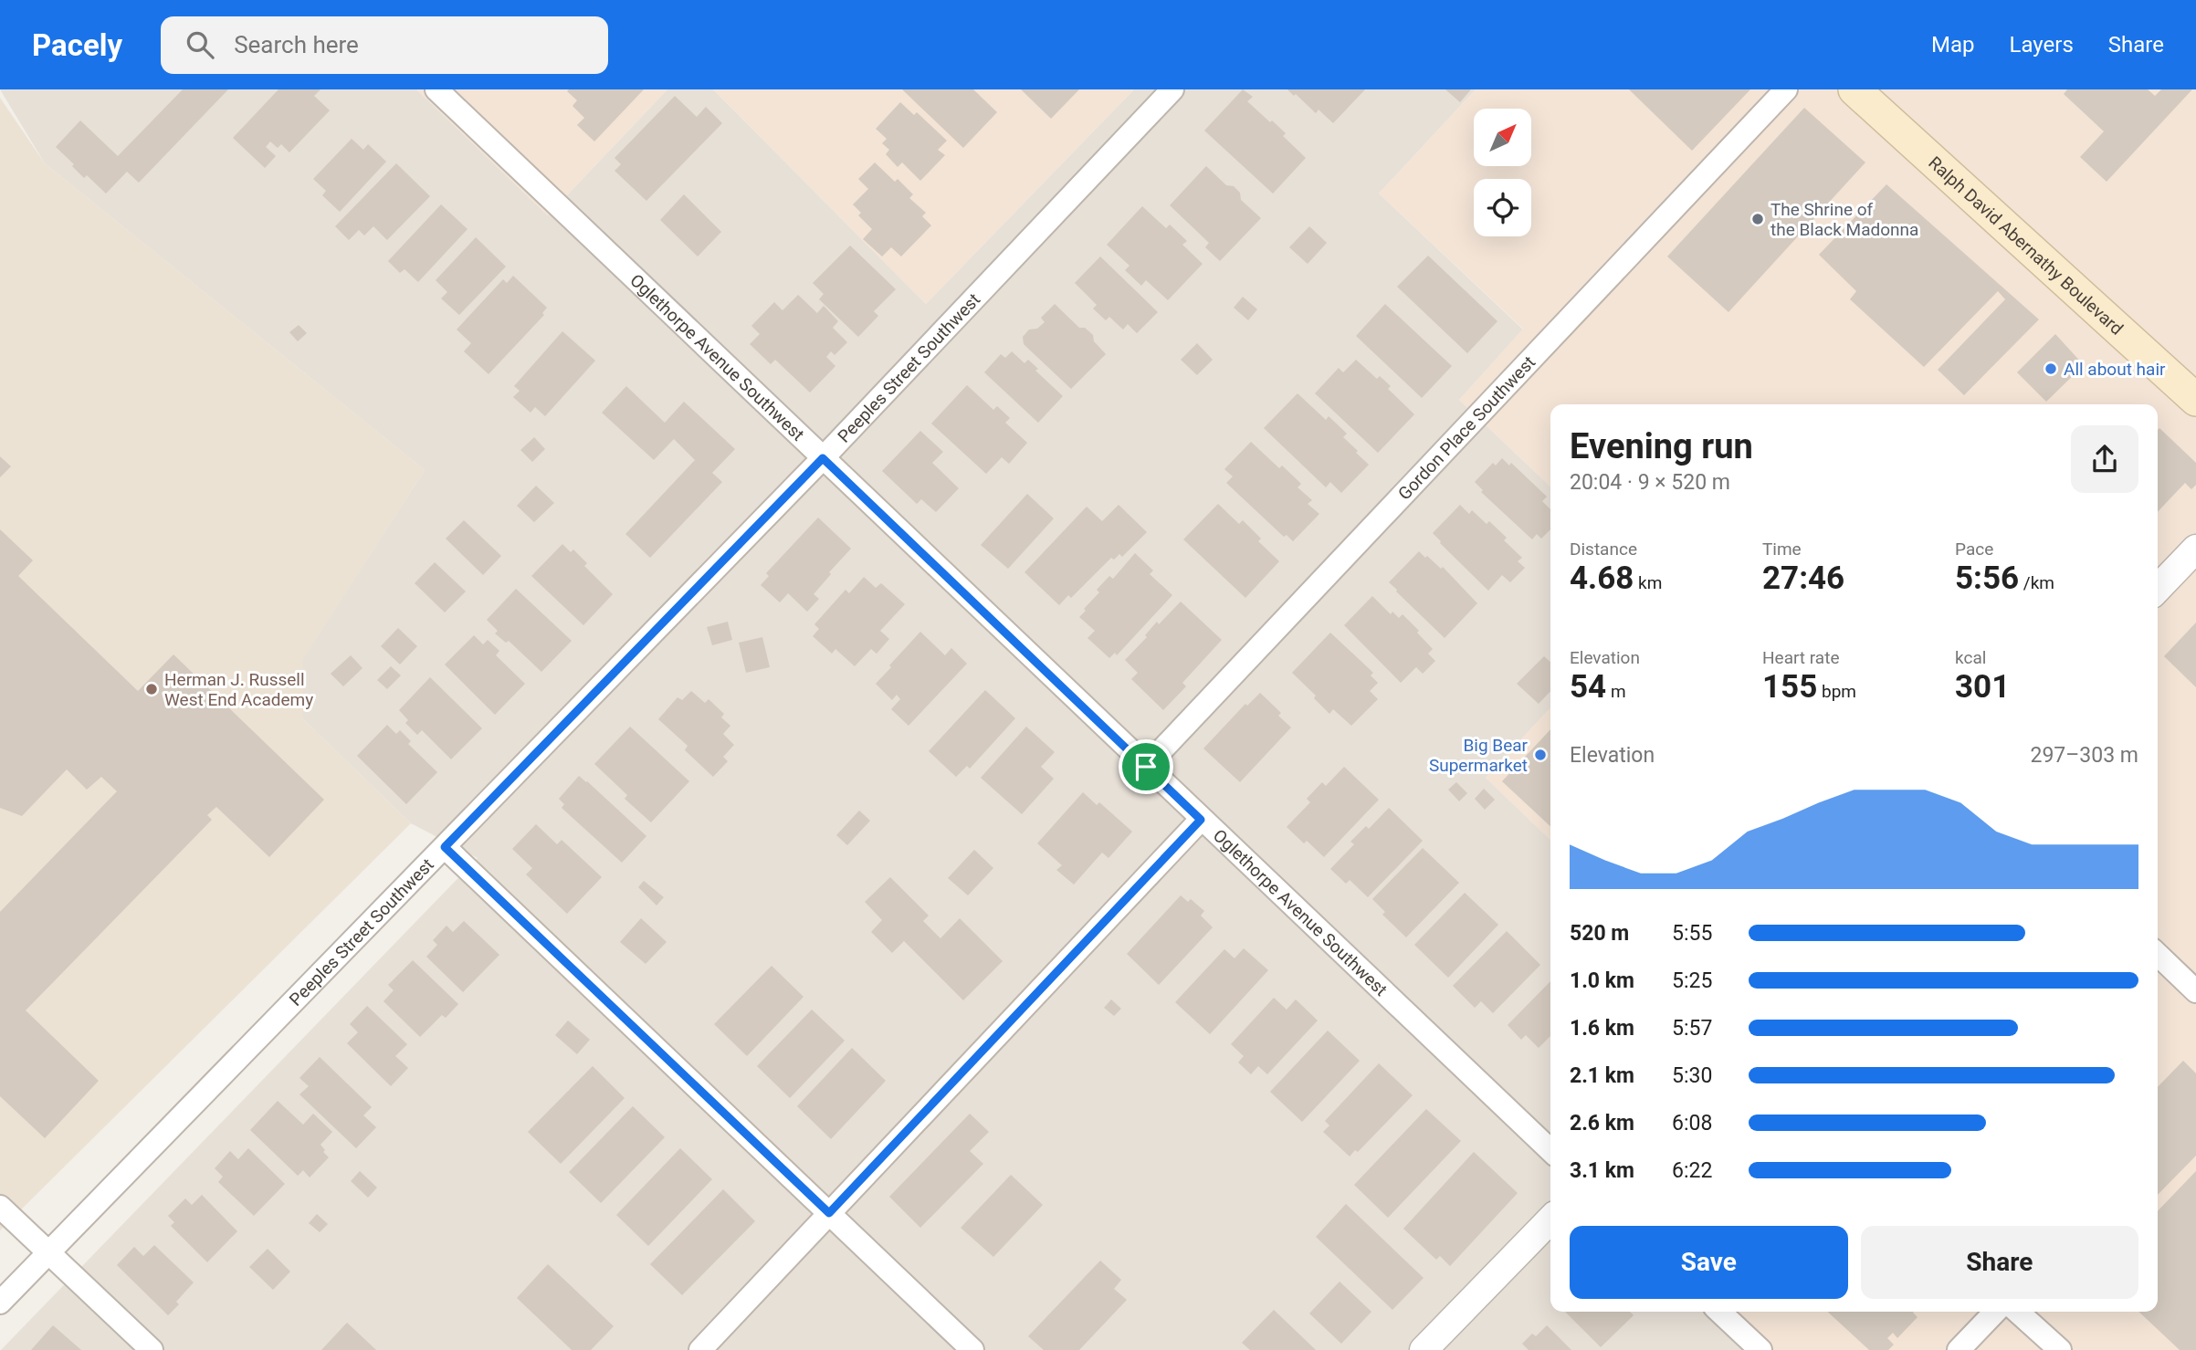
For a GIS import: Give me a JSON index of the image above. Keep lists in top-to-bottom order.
{
  "streets": {
    "main road": ["Ralph David Abernathy Boulevard"],
    "street": ["Oglethorpe Avenue Southwest", "Peeples Street Southwest", "Gordon Place Southwest"]
  },
  "crossings": [
    ["Oglethorpe Avenue Southwest", "Peeples Street Southwest"],
    ["Oglethorpe Avenue Southwest", "Gordon Place Southwest"]
  ],
  "places": [
    "The Shrine of the Black Madonna",
    "All about hair",
    "Herman J. Russell West End Academy",
    "Big Bear Supermarket"
  ],
  "north": "top right",
  "page": {
    "header": "Pacely",
    "search": "Search here",
    "nav": ["Map", "Layers", "Share"],
    "heading": ["Evening run", "20:04 · 9 × 520 m"],
    "stats": [
      ["Distance", "4.68 km"],
      ["Time", "27:46"],
      ["Pace", "5:56 /km"],
      ["Elevation", "54 m"],
      ["Heart rate", "155 bpm"],
      ["kcal", "301"]
    ],
    "chart": ["Elevation", "297–303 m"],
    "list": [
      {
        "name": "520 m",
        "note": "5:55"
      },
      {
        "name": "1.0 km",
        "note": "5:25"
      },
      {
        "name": "1.6 km",
        "note": "5:57"
      },
      {
        "name": "2.1 km",
        "note": "5:30"
      },
      {
        "name": "2.6 km",
        "note": "6:08"
      },
      {
        "name": "3.1 km",
        "note": "6:22"
      }
    ],
    "buttons": ["Save", "Share"]
  }
}
